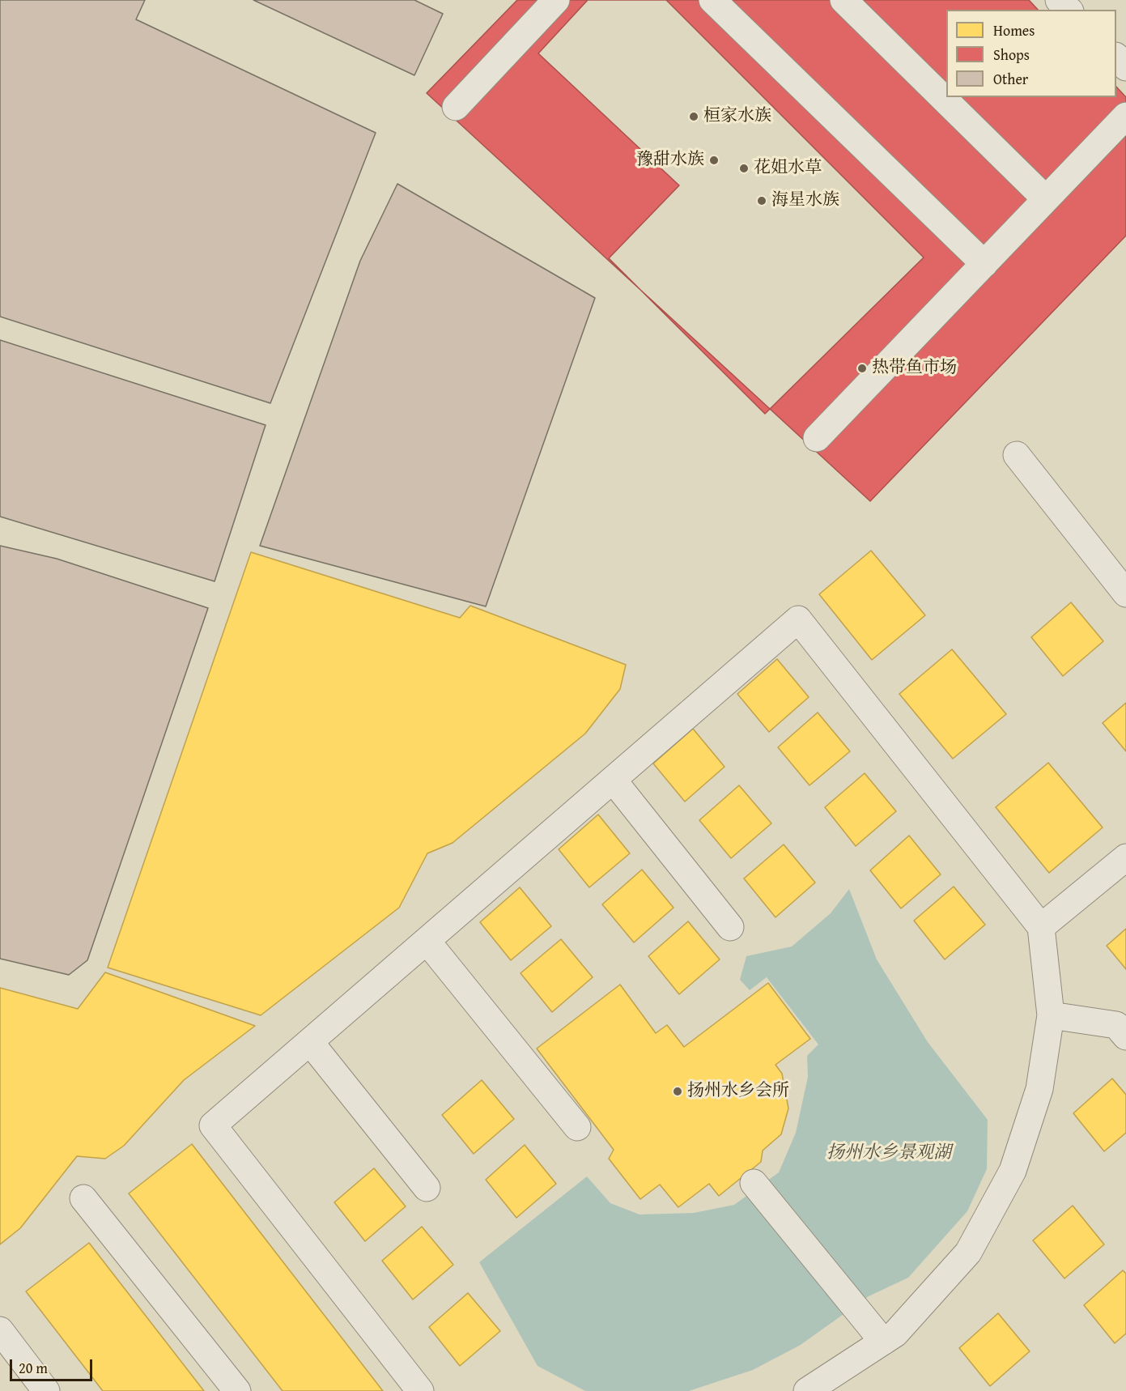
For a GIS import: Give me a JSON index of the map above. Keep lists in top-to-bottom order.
{
  "water": ["扬州水乡景观湖"],
  "places": [
    "桓家水族",
    "豫甜水族",
    "花姐水草",
    "海星水族",
    "热带鱼市场",
    "扬州水乡会所"
  ],
  "legend": ["Homes", "Shops", "Other"],
  "scale_bar": "20 m"
}
